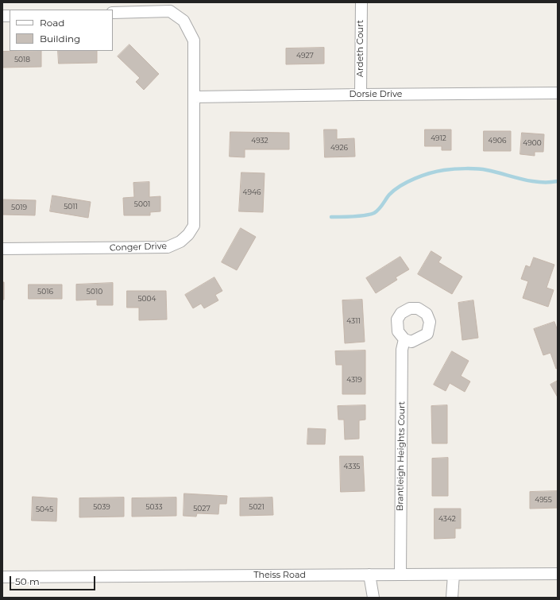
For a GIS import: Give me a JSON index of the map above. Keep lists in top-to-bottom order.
{
  "streets": {
    "street": [
      "Ardeth Court",
      "Dorsie Drive",
      "Conger Drive",
      "Brantleigh Heights Court",
      "Theiss Road"
    ]
  },
  "crossings": [
    ["Ardeth Court", "Dorsie Drive"],
    ["Dorsie Drive", "Conger Drive"],
    ["Brantleigh Heights Court", "Theiss Road"]
  ],
  "house_numbers": [
    "4927",
    "5018",
    "4912",
    "4932",
    "4906",
    "4900",
    "4926",
    "4946",
    "5001",
    "5011",
    "5019",
    "5016",
    "5010",
    "5004",
    "4311",
    "4319",
    "4335",
    "4955",
    "5039",
    "5033",
    "5021",
    "5027",
    "5045",
    "4342"
  ],
  "legend": ["Road", "Building"],
  "scale_bar": "50 m"
}
